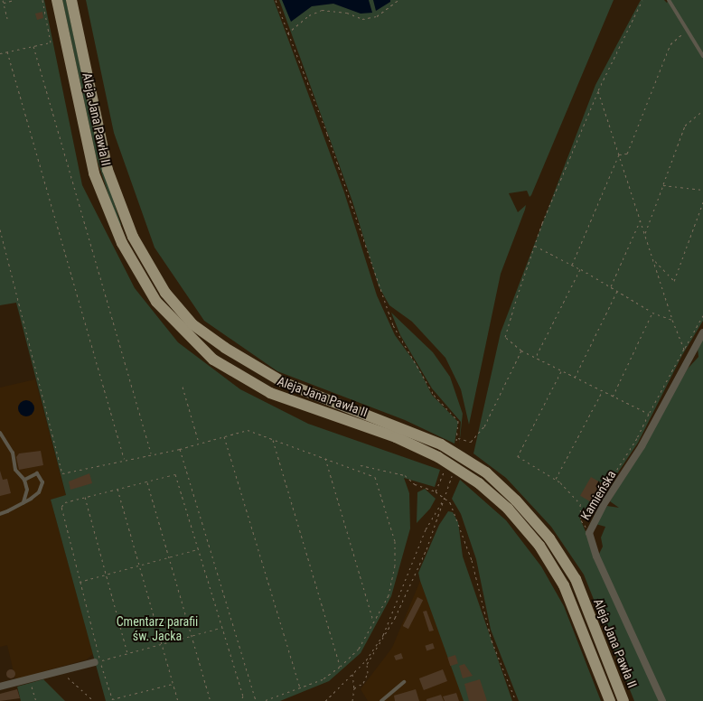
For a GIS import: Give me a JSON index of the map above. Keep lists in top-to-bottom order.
{
  "streets": {
    "main road": ["Aleja Jana Pawła II"],
    "street": ["Kamieńska"]
  },
  "parks": ["Cmentarz parafii św. Jacka"]
}
